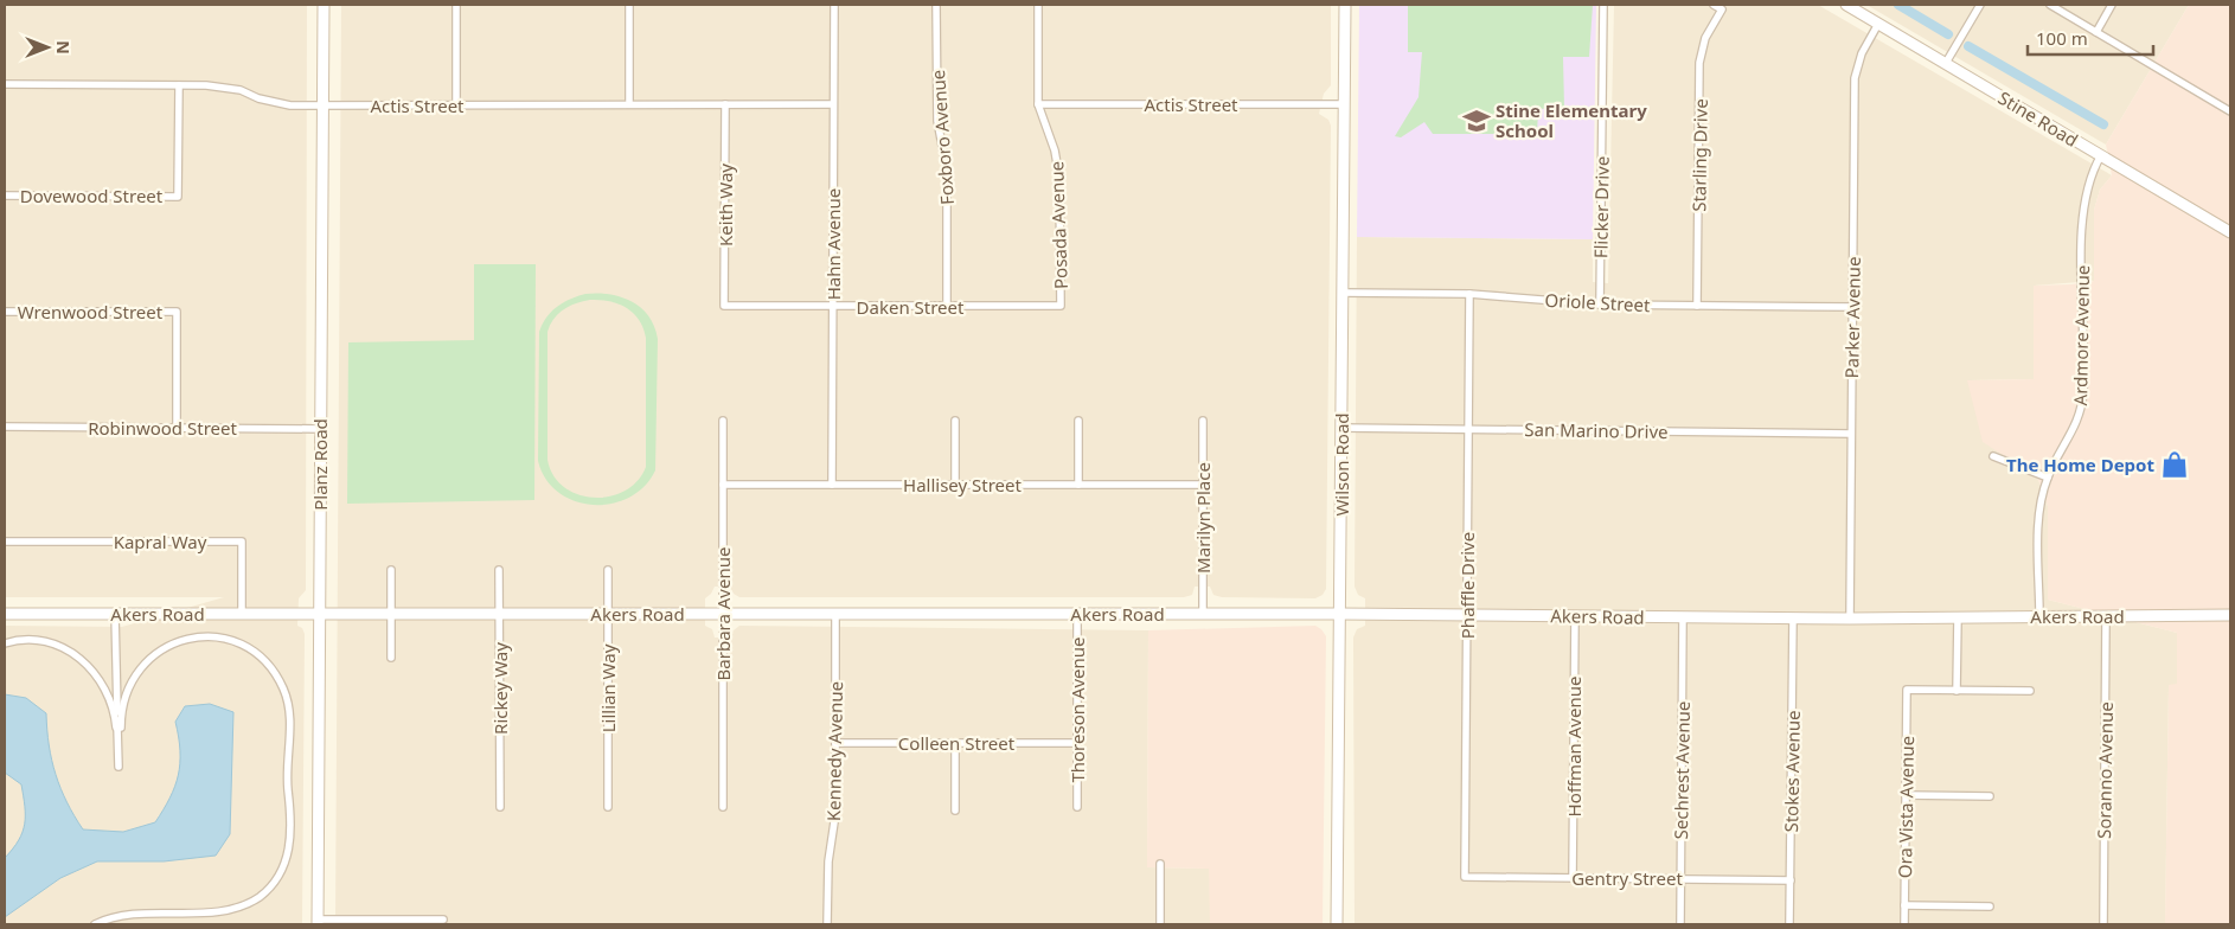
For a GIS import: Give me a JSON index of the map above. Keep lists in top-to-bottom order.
{
  "streets": {
    "street": [
      "Actis Street",
      "Stine Road",
      "Foxboro Avenue",
      "Starling Drive",
      "Dovewood Street",
      "Keith Way",
      "Flicker Drive",
      "Posada Avenue",
      "Hahn Avenue",
      "Oriole Street",
      "Daken Street",
      "Wrenwood Street",
      "Parker Avenue",
      "Ardmore Avenue",
      "Robinwood Street",
      "San Marino Drive",
      "Planz Road",
      "Wilson Road",
      "Hallisey Street",
      "Marilyn Place",
      "Kapral Way",
      "Phaffle Drive",
      "Akers Road",
      "Barbara Avenue",
      "Rickey Way",
      "Lillian Way",
      "Thoreson Avenue",
      "Colleen Street",
      "Hoffman Avenue",
      "Kennedy Avenue",
      "Sechrest Avenue",
      "Soranno Avenue",
      "Stokes Avenue",
      "Ora Vista Avenue",
      "Gentry Street"
    ]
  },
  "crossings": [
    ["Actis Street", "Dovewood Street"],
    ["Actis Street", "Keith Way"],
    ["Actis Street", "Posada Avenue"],
    ["Actis Street", "Hahn Avenue"],
    ["Actis Street", "Planz Road"],
    ["Actis Street", "Wilson Road"],
    ["Stine Road", "Parker Avenue"],
    ["Stine Road", "Ardmore Avenue"],
    ["Foxboro Avenue", "Daken Street"],
    ["Starling Drive", "Oriole Street"],
    ["Keith Way", "Daken Street"],
    ["Flicker Drive", "Oriole Street"],
    ["Posada Avenue", "Daken Street"],
    ["Hahn Avenue", "Daken Street"],
    ["Hahn Avenue", "Hallisey Street"],
    ["Oriole Street", "Parker Avenue"],
    ["Oriole Street", "Wilson Road"],
    ["Oriole Street", "Phaffle Drive"],
    ["Wrenwood Street", "Robinwood Street"],
    ["Parker Avenue", "San Marino Drive"],
    ["Parker Avenue", "Akers Road"],
    ["Ardmore Avenue", "Akers Road"],
    ["Robinwood Street", "Planz Road"],
    ["San Marino Drive", "Wilson Road"],
    ["San Marino Drive", "Phaffle Drive"],
    ["Planz Road", "Akers Road"],
    ["Wilson Road", "Akers Road"],
    ["Hallisey Street", "Marilyn Place"],
    ["Hallisey Street", "Barbara Avenue"],
    ["Marilyn Place", "Akers Road"],
    ["Kapral Way", "Akers Road"],
    ["Phaffle Drive", "Akers Road"],
    ["Phaffle Drive", "Gentry Street"],
    ["Akers Road", "Barbara Avenue"],
    ["Akers Road", "Rickey Way"],
    ["Akers Road", "Lillian Way"],
    ["Akers Road", "Thoreson Avenue"],
    ["Akers Road", "Hoffman Avenue"],
    ["Akers Road", "Kennedy Avenue"],
    ["Akers Road", "Sechrest Avenue"],
    ["Akers Road", "Soranno Avenue"],
    ["Akers Road", "Stokes Avenue"],
    ["Thoreson Avenue", "Colleen Street"],
    ["Colleen Street", "Kennedy Avenue"],
    ["Hoffman Avenue", "Gentry Street"],
    ["Sechrest Avenue", "Gentry Street"],
    ["Stokes Avenue", "Gentry Street"]
  ],
  "places": {
    "school or university": ["Stine Elementary School"],
    "shop": ["The Home Depot"]
  },
  "scale_bar": "100 m",
  "north": "right"
}
